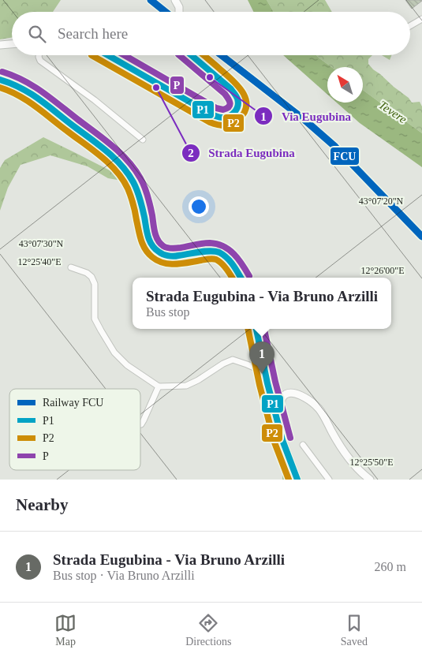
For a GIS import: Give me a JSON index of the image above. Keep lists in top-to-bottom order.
{
  "water": ["Tevere"],
  "places": ["Via Eugubina", "Strada Eugubina"],
  "lines": [
    "rail line FCU",
    "transit line P1",
    "transit line P2",
    "transit line P"
  ],
  "legend": [
    "Railway FCU",
    "P1",
    "P2",
    "P"
  ],
  "north": "top left",
  "page": {
    "search": "Search here",
    "popup": ["Strada Eugubina - Via Bruno Arzilli", "Bus stop"],
    "pins": "1",
    "heading": "Nearby",
    "list": [
      {
        "mark": "1",
        "name": "Strada Eugubina - Via Bruno Arzilli",
        "note": "Bus stop · Via Bruno Arzilli",
        "value": "260 m"
      }
    ],
    "nav": ["Map", "Directions", "Saved"]
  },
  "coordinates": [
    "43°07'20\"N",
    "43°07'30\"N",
    "12°25'40\"E",
    "12°26'00\"E",
    "12°25'50\"E"
  ]
}
